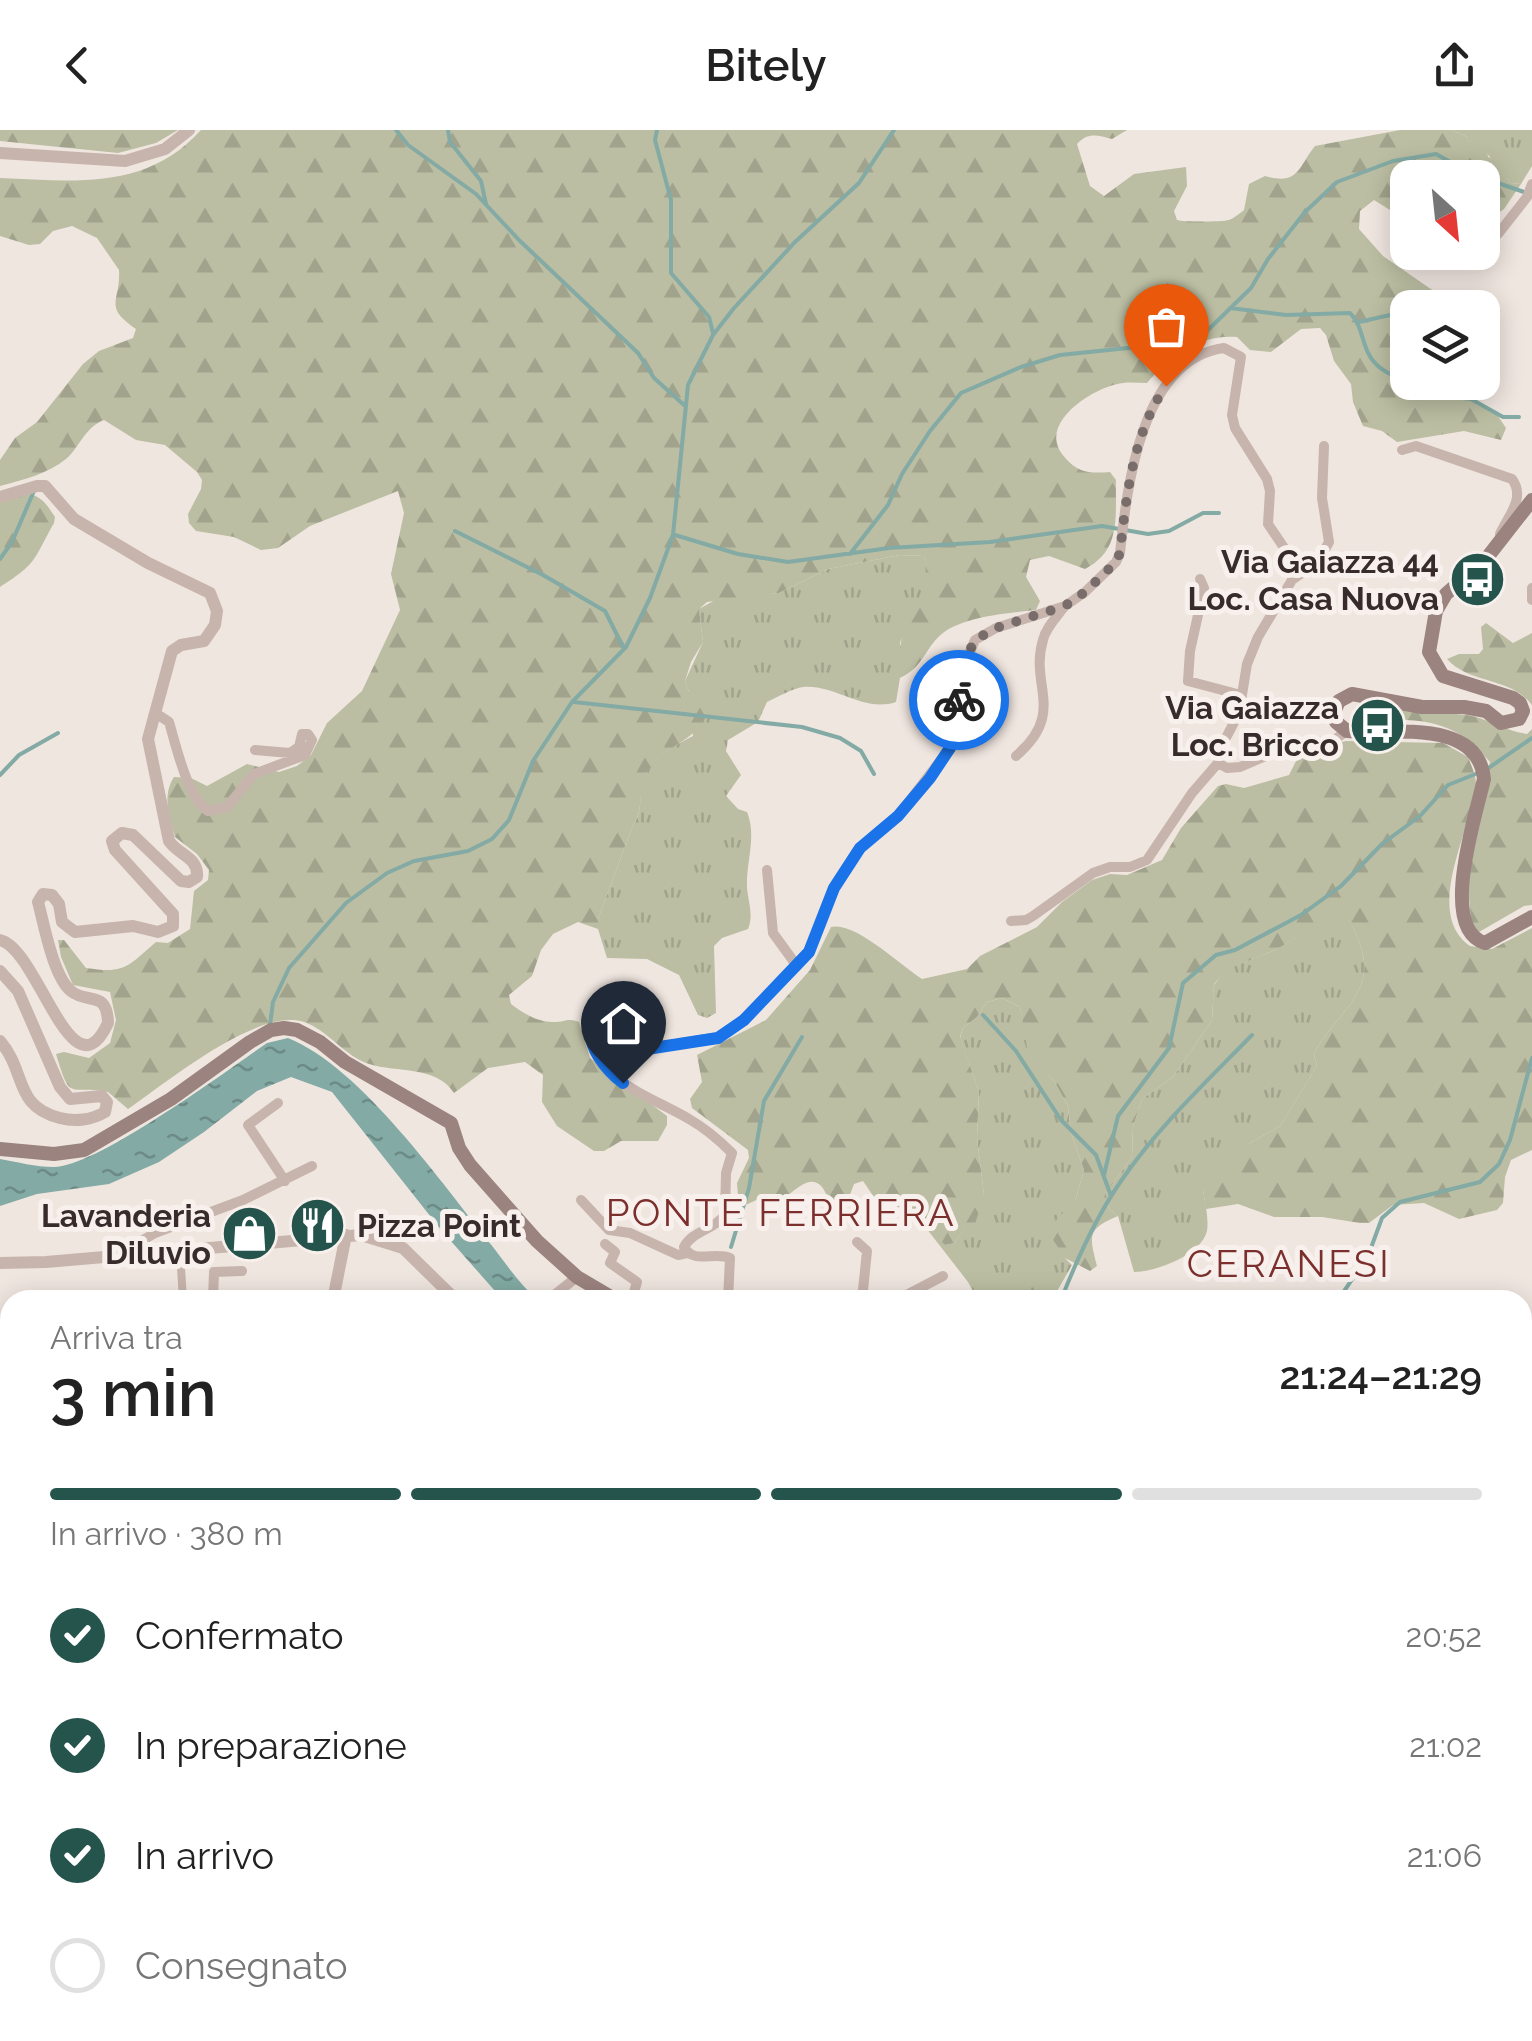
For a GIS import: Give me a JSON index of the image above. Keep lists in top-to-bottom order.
{
  "districts": ["PONTE FERRIERA", "CERANESI"],
  "places": {
    "bus stop": ["Via Gaiazza 44 Loc. Casa Nuova", "Via Gaiazza Loc. Bricco"],
    "restaurant": ["Pizza Point"],
    "shop": ["Lavanderia Diluvio"]
  },
  "north": "bottom right",
  "page": {
    "header": "Bitely",
    "heading": ["3 min", "Arriva tra", "21:24–21:29"],
    "bar": "In arrivo · 380 m",
    "list": [
      ["Confermato", "20:52"],
      ["In preparazione", "21:02"],
      ["In arrivo", "21:06"],
      "Consegnato"
    ]
  }
}
